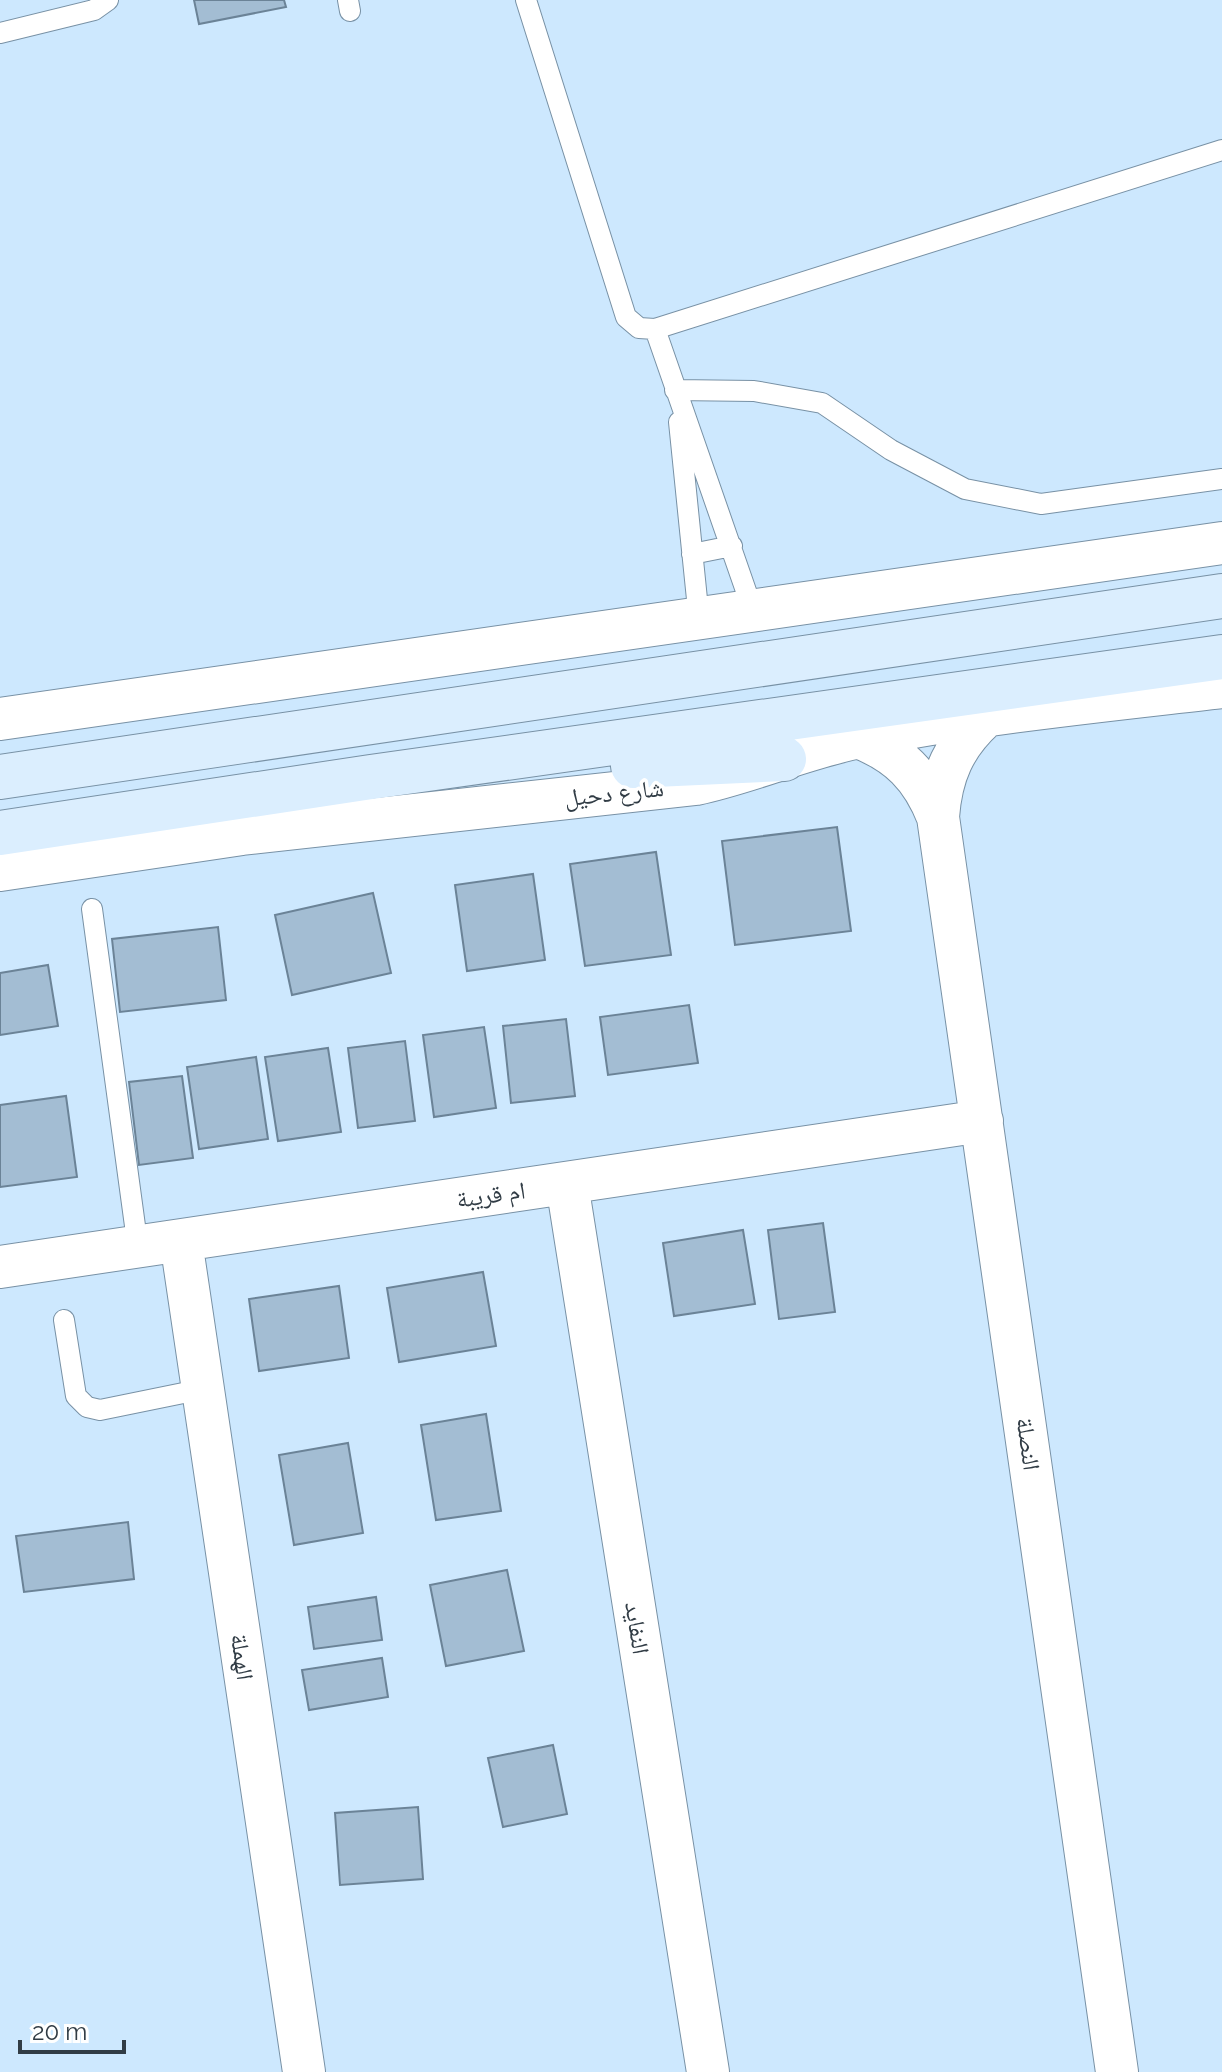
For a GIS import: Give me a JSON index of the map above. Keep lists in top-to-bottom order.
{
  "streets": {
    "main road": ["شارع دحيل"],
    "street": [
      "ام قريبة",
      "النصلة",
      "النفايد",
      "الهملة"
    ]
  },
  "crossings": [
    ["شارع دحيل", "النصلة"],
    ["ام قريبة", "النصلة"],
    ["ام قريبة", "النفايد"],
    ["ام قريبة", "الهملة"]
  ],
  "scale_bar": "20 m"
}
